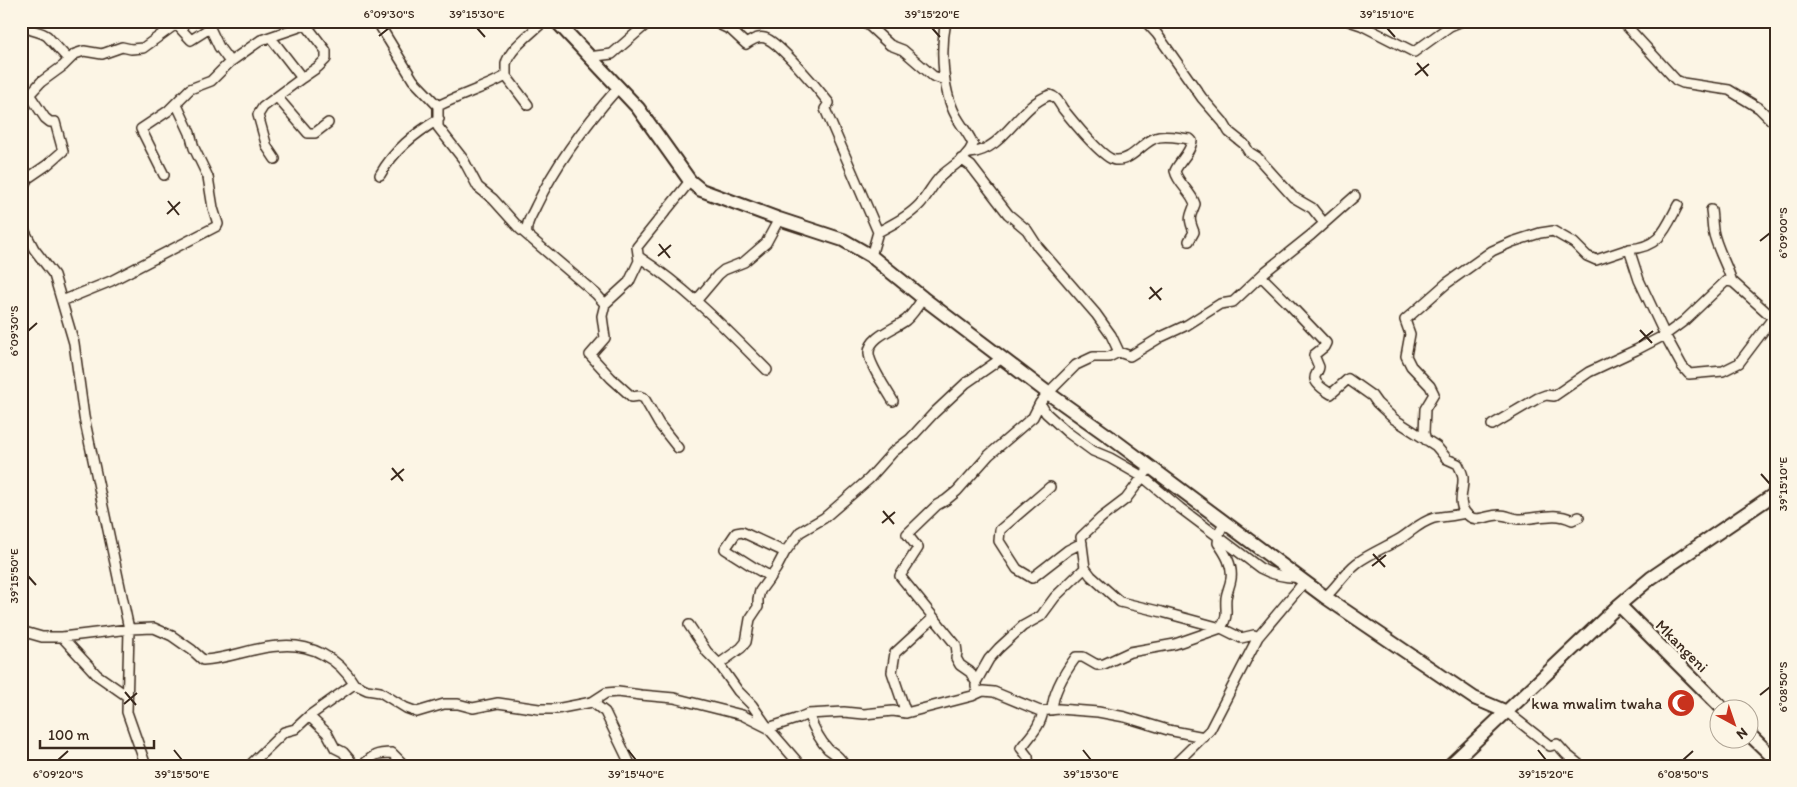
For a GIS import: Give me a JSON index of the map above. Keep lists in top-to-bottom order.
{
  "streets": {
    "street": ["Mkangeni"]
  },
  "places": {
    "mosque": ["kwa mwalim twaha"]
  },
  "scale_bar": "100 m",
  "north": "bottom right",
  "coordinates": [
    "6°09'30\"S",
    "39°15'30\"E",
    "39°15'20\"E",
    "39°15'10\"E",
    "6°09'00\"S",
    "39°15'50\"E",
    "6°08'50\"S",
    "6°09'20\"S",
    "39°15'40\"E"
  ]
}
